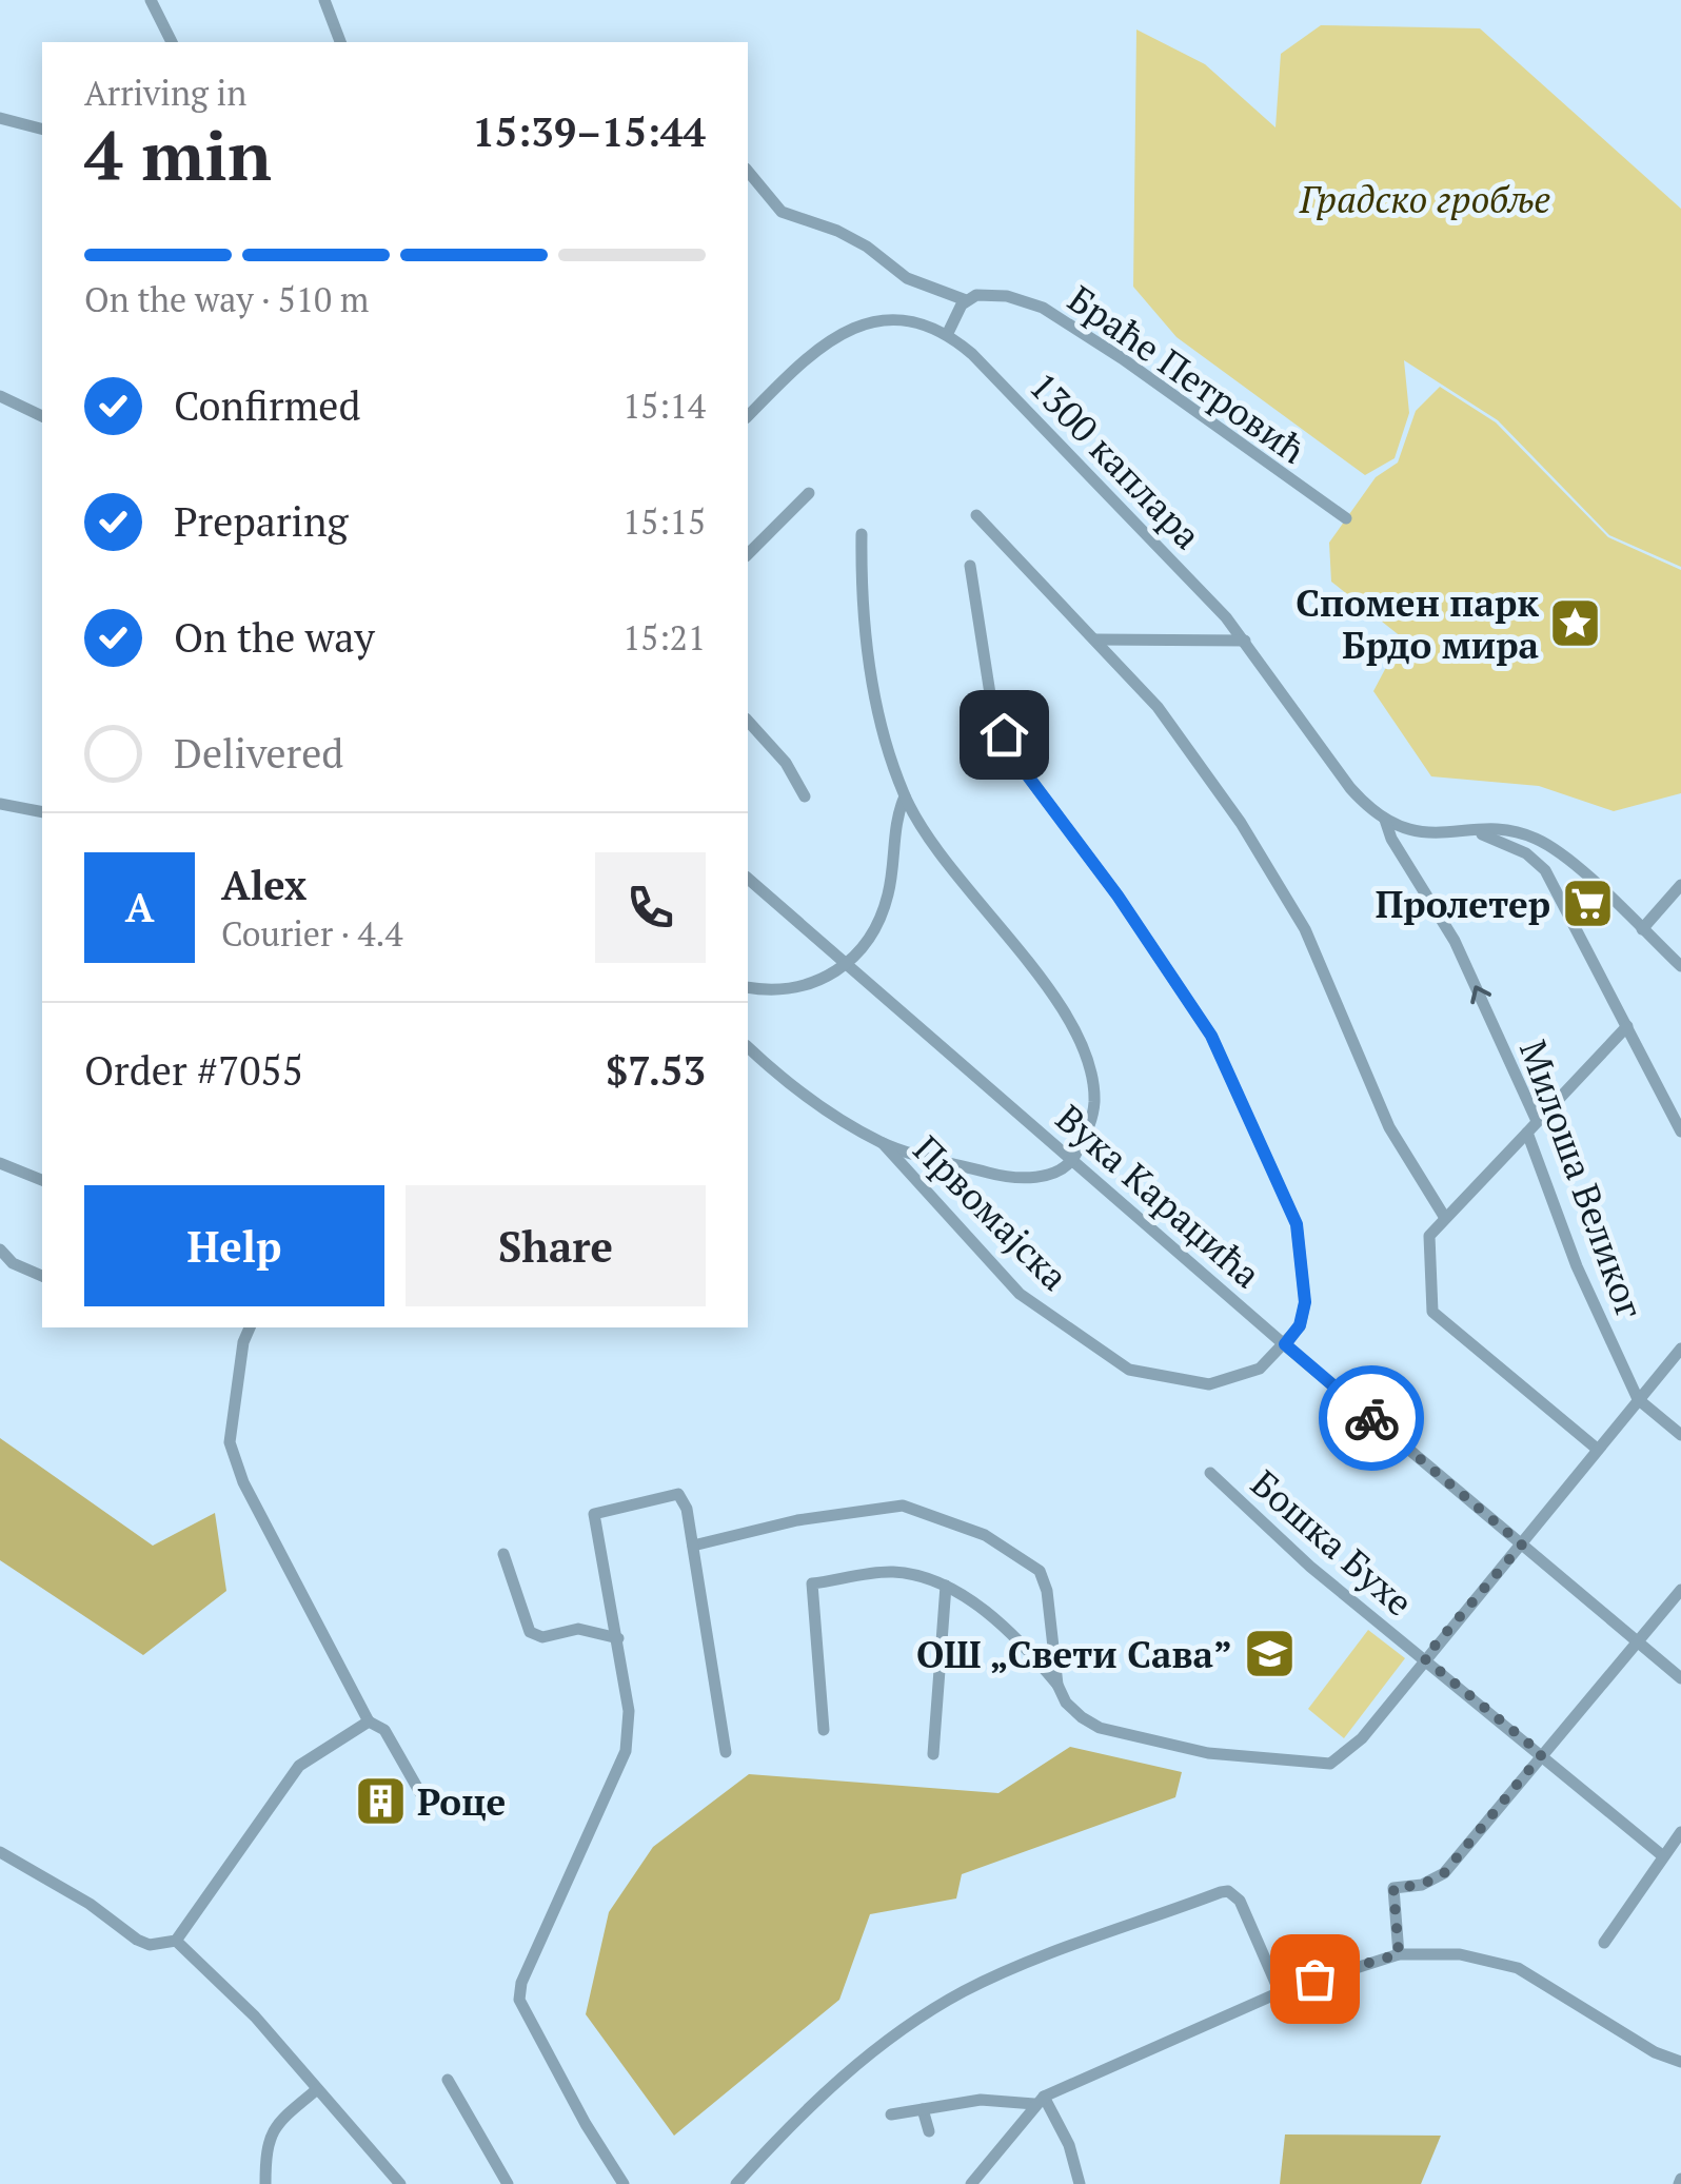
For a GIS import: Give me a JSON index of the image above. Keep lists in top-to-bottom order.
{
  "streets": {
    "street": [
      "Браће Петровић",
      "1300 каплара",
      "Милоша Великог",
      "Вука Караџића",
      "Првомајска",
      "Бошка Бухе"
    ]
  },
  "crossings": [
    ["1300 каплара", "Милоша Великог"],
    ["Вука Караџића", "Првомајска"]
  ],
  "one_way": ["Милоша Великог"],
  "parks": ["Градско гробље"],
  "places": {
    "place": ["Спомен парк Брдо мира"],
    "supermarket": ["Пролетер"],
    "school or university": ["ОШ „Свети Сава”"],
    "building": ["Роце"]
  },
  "page": {
    "heading": ["4 min", "Arriving in", "15:39–15:44"],
    "panel": [
      "Alex",
      "Courier · 4.4",
      "Order #7055",
      "$7.53"
    ],
    "bar": "On the way · 510 m",
    "list": [
      ["Confirmed", "15:14"],
      ["Preparing", "15:15"],
      ["On the way", "15:21"],
      "Delivered"
    ],
    "round": "A",
    "buttons": ["Help", "Share"]
  }
}
